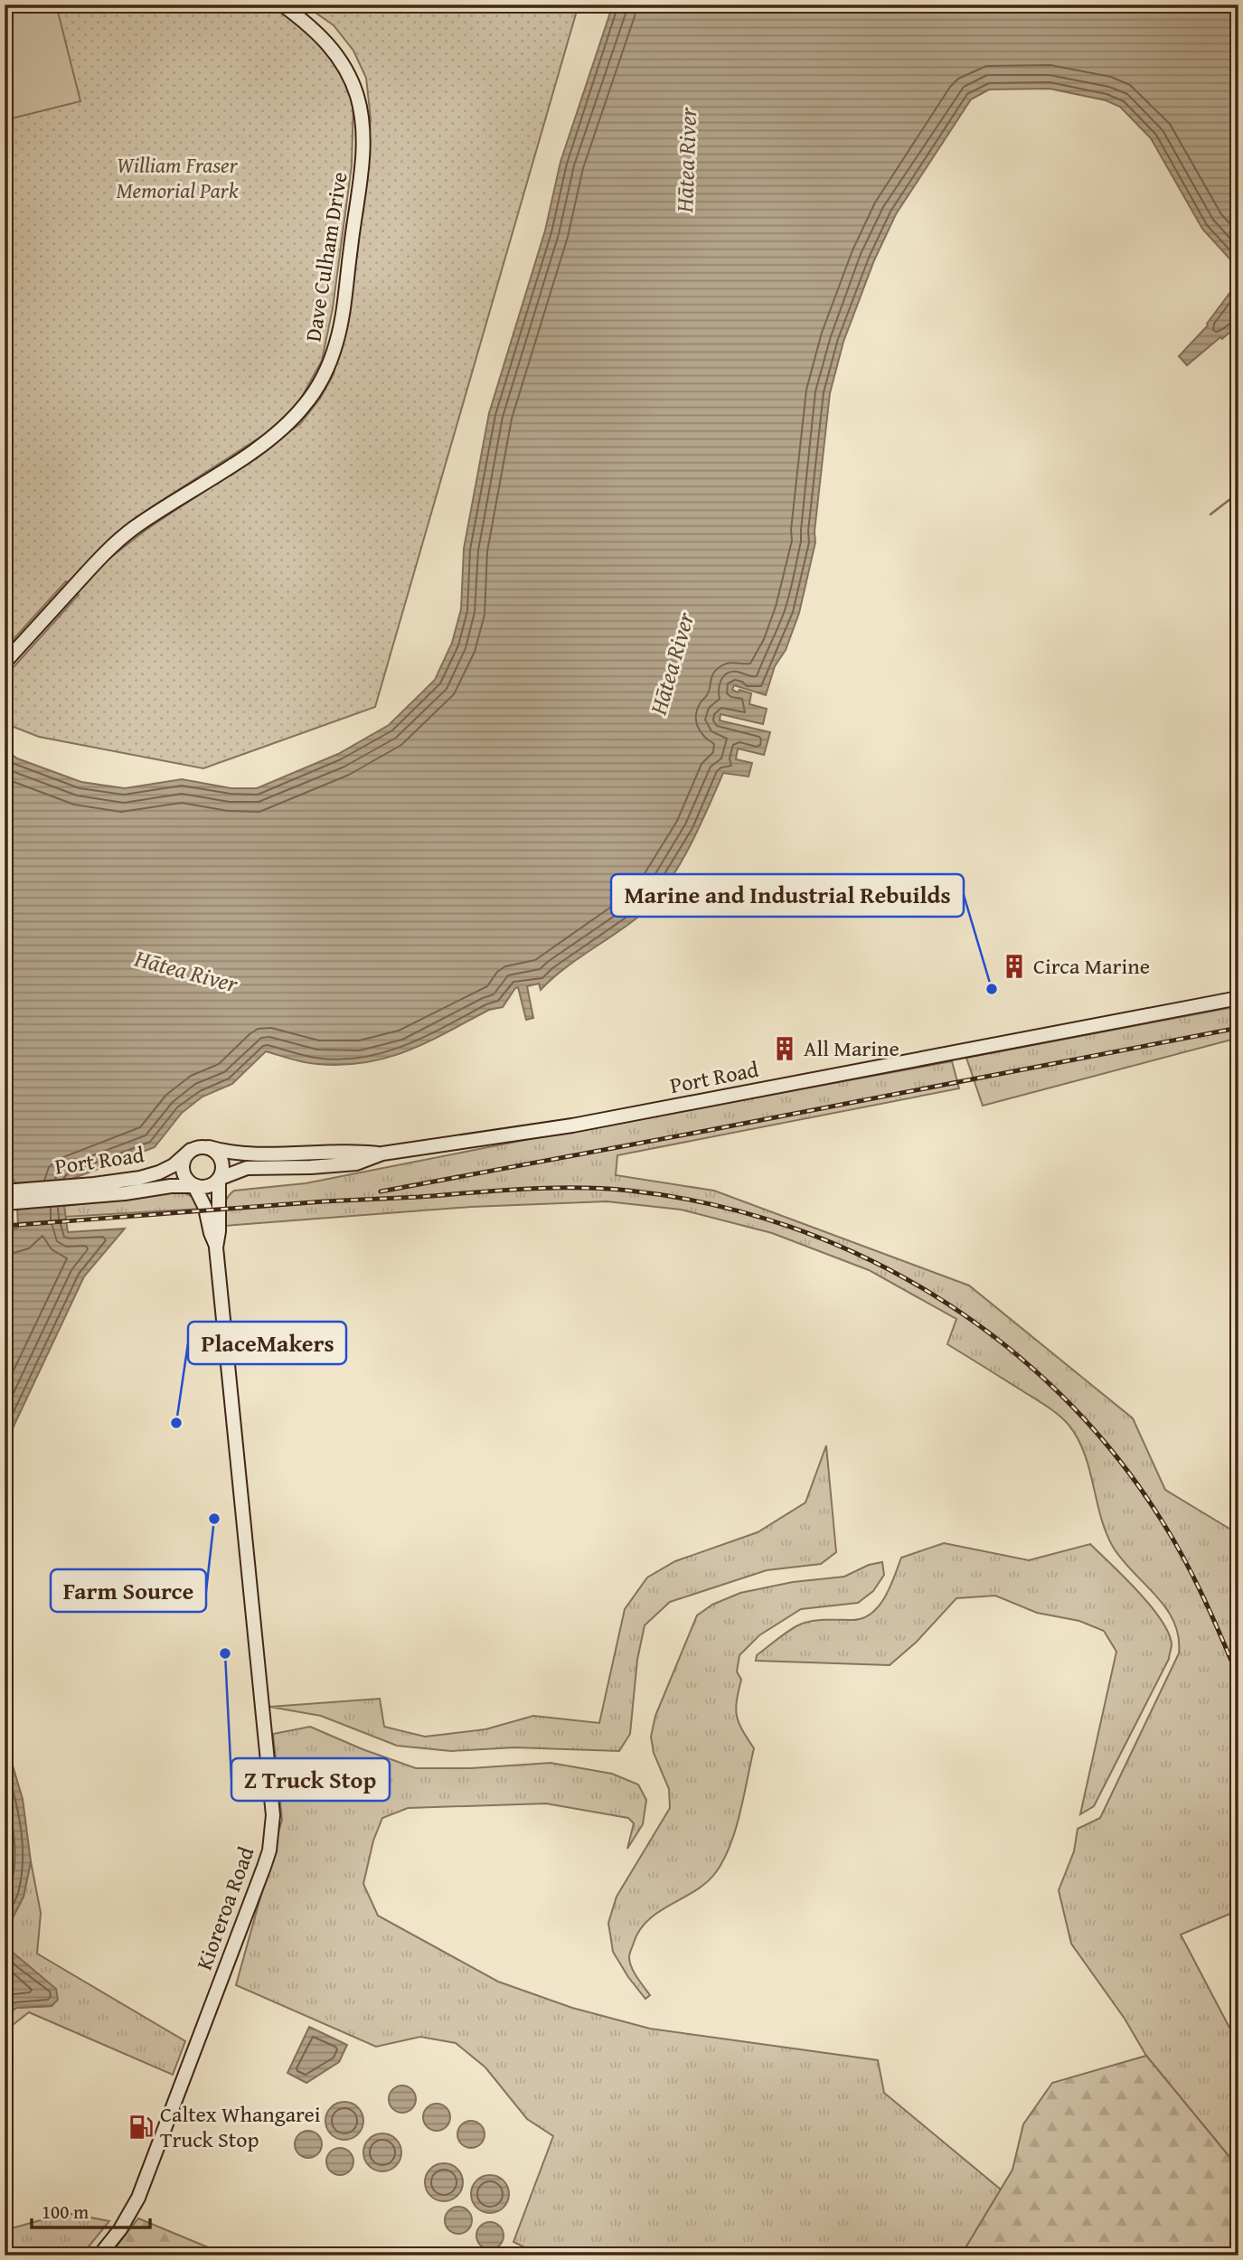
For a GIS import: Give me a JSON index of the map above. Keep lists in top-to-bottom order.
{
  "streets": {
    "main road": ["Dave Culham Drive", "Port Road", "Kioreroa Road"]
  },
  "crossings": [
    ["Port Road", "Kioreroa Road"]
  ],
  "water": ["Hātea River"],
  "parks": ["William Fraser Memorial Park"],
  "places": {
    "building": ["Circa Marine", "All Marine"],
    "other": [
      "Marine and Industrial Rebuilds",
      "PlaceMakers",
      "Farm Source",
      "Z Truck Stop"
    ],
    "fuel station": ["Caltex Whangarei Truck Stop"]
  },
  "scale_bar": "100 m"
}
